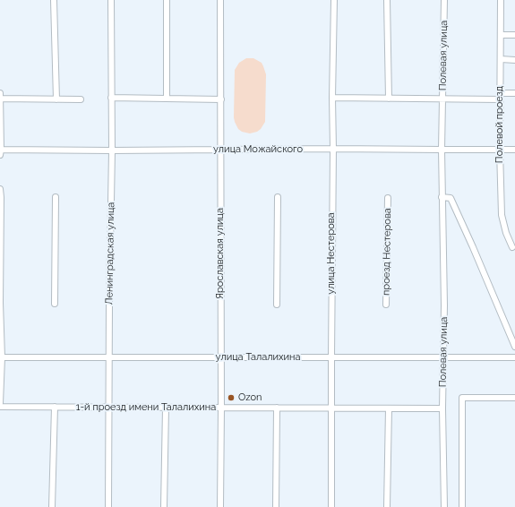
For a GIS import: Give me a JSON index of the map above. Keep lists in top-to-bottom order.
{
  "streets": {
    "street": [
      "Полевая улица",
      "Полевой проезд",
      "улица Можайского",
      "проезд Нестерова",
      "Ленинградская улица",
      "Ярославская улица",
      "улица Нестерова",
      "улица Талалихина",
      "1-й проезд имени Талалихина"
    ]
  },
  "crossings": [
    ["Полевая улица", "улица Можайского"],
    ["Полевая улица", "улица Талалихина"],
    ["Полевая улица", "1-й проезд имени Талалихина"],
    ["Полевой проезд", "улица Можайского"],
    ["улица Можайского", "Ленинградская улица"],
    ["улица Можайского", "Ярославская улица"],
    ["улица Можайского", "улица Нестерова"],
    ["Ленинградская улица", "улица Талалихина"],
    ["Ленинградская улица", "1-й проезд имени Талалихина"],
    ["Ярославская улица", "улица Талалихина"],
    ["Ярославская улица", "1-й проезд имени Талалихина"],
    ["улица Нестерова", "улица Талалихина"],
    ["улица Нестерова", "1-й проезд имени Талалихина"]
  ],
  "places": ["Ozon"]
}
